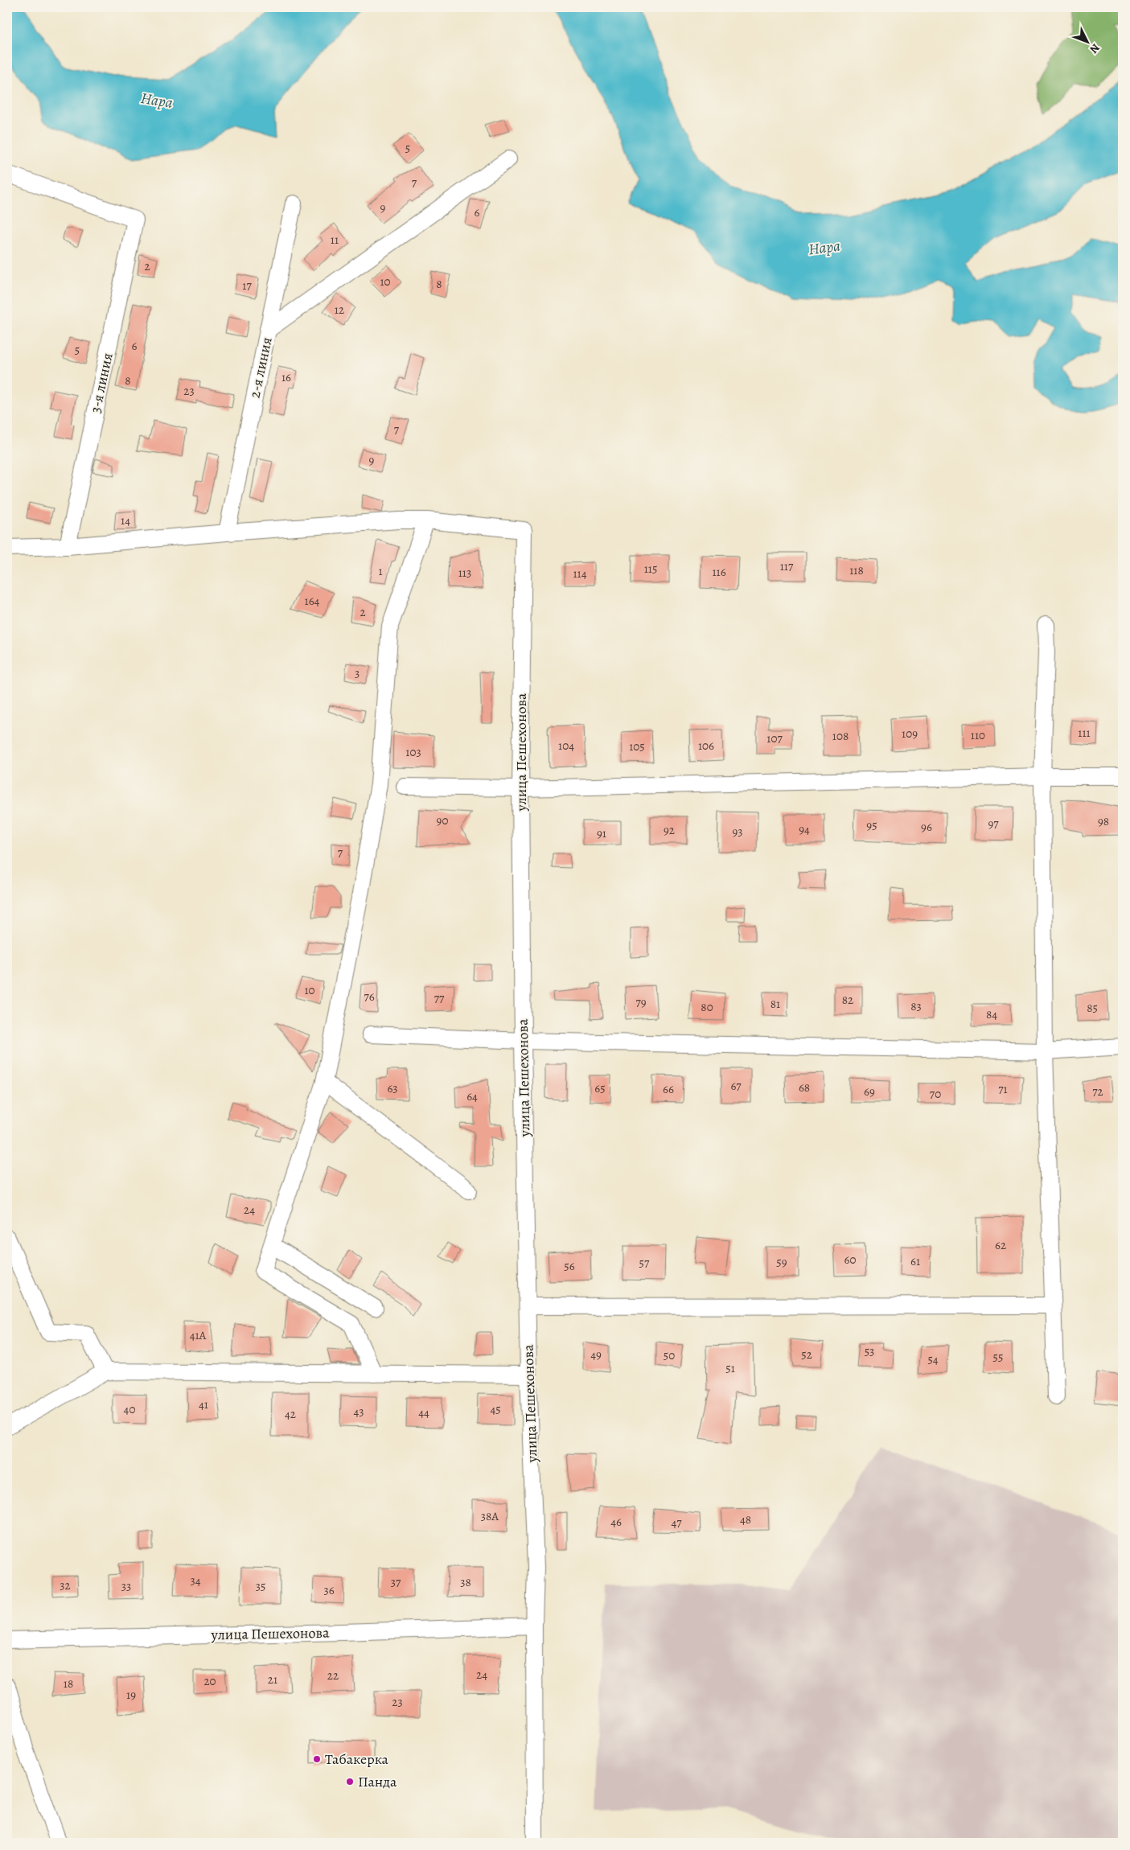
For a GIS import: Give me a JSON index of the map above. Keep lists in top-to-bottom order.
{
  "streets": {
    "street": ["2-я линия", "3-я линия", "улица Пешехонова"]
  },
  "water": ["Нара"],
  "places": ["Табакерка", "Панда"],
  "house_numbers": [
    "5",
    "7",
    "9",
    "6",
    "11",
    "2",
    "10",
    "8",
    "17",
    "12",
    "6",
    "5",
    "16",
    "8",
    "23",
    "7",
    "9",
    "14",
    "117",
    "115",
    "118",
    "1",
    "116",
    "113",
    "114",
    "164",
    "2",
    "3",
    "111",
    "109",
    "110",
    "108",
    "107",
    "104",
    "106",
    "105",
    "103",
    "90",
    "98",
    "97",
    "95",
    "96",
    "94",
    "92",
    "93",
    "91",
    "7",
    "10",
    "76",
    "77",
    "82",
    "79",
    "81",
    "83",
    "80",
    "85",
    "84",
    "67",
    "68",
    "63",
    "65",
    "66",
    "71",
    "69",
    "72",
    "70",
    "64",
    "24",
    "62",
    "60",
    "61",
    "59",
    "57",
    "56",
    "41А",
    "53",
    "49",
    "52",
    "50",
    "55",
    "54",
    "51",
    "41",
    "40",
    "45",
    "43",
    "44",
    "42",
    "38А",
    "48",
    "46",
    "47",
    "34",
    "37",
    "38",
    "32",
    "33",
    "35",
    "36",
    "24",
    "22",
    "21",
    "20",
    "18",
    "19",
    "23"
  ],
  "north": "bottom right"
}
